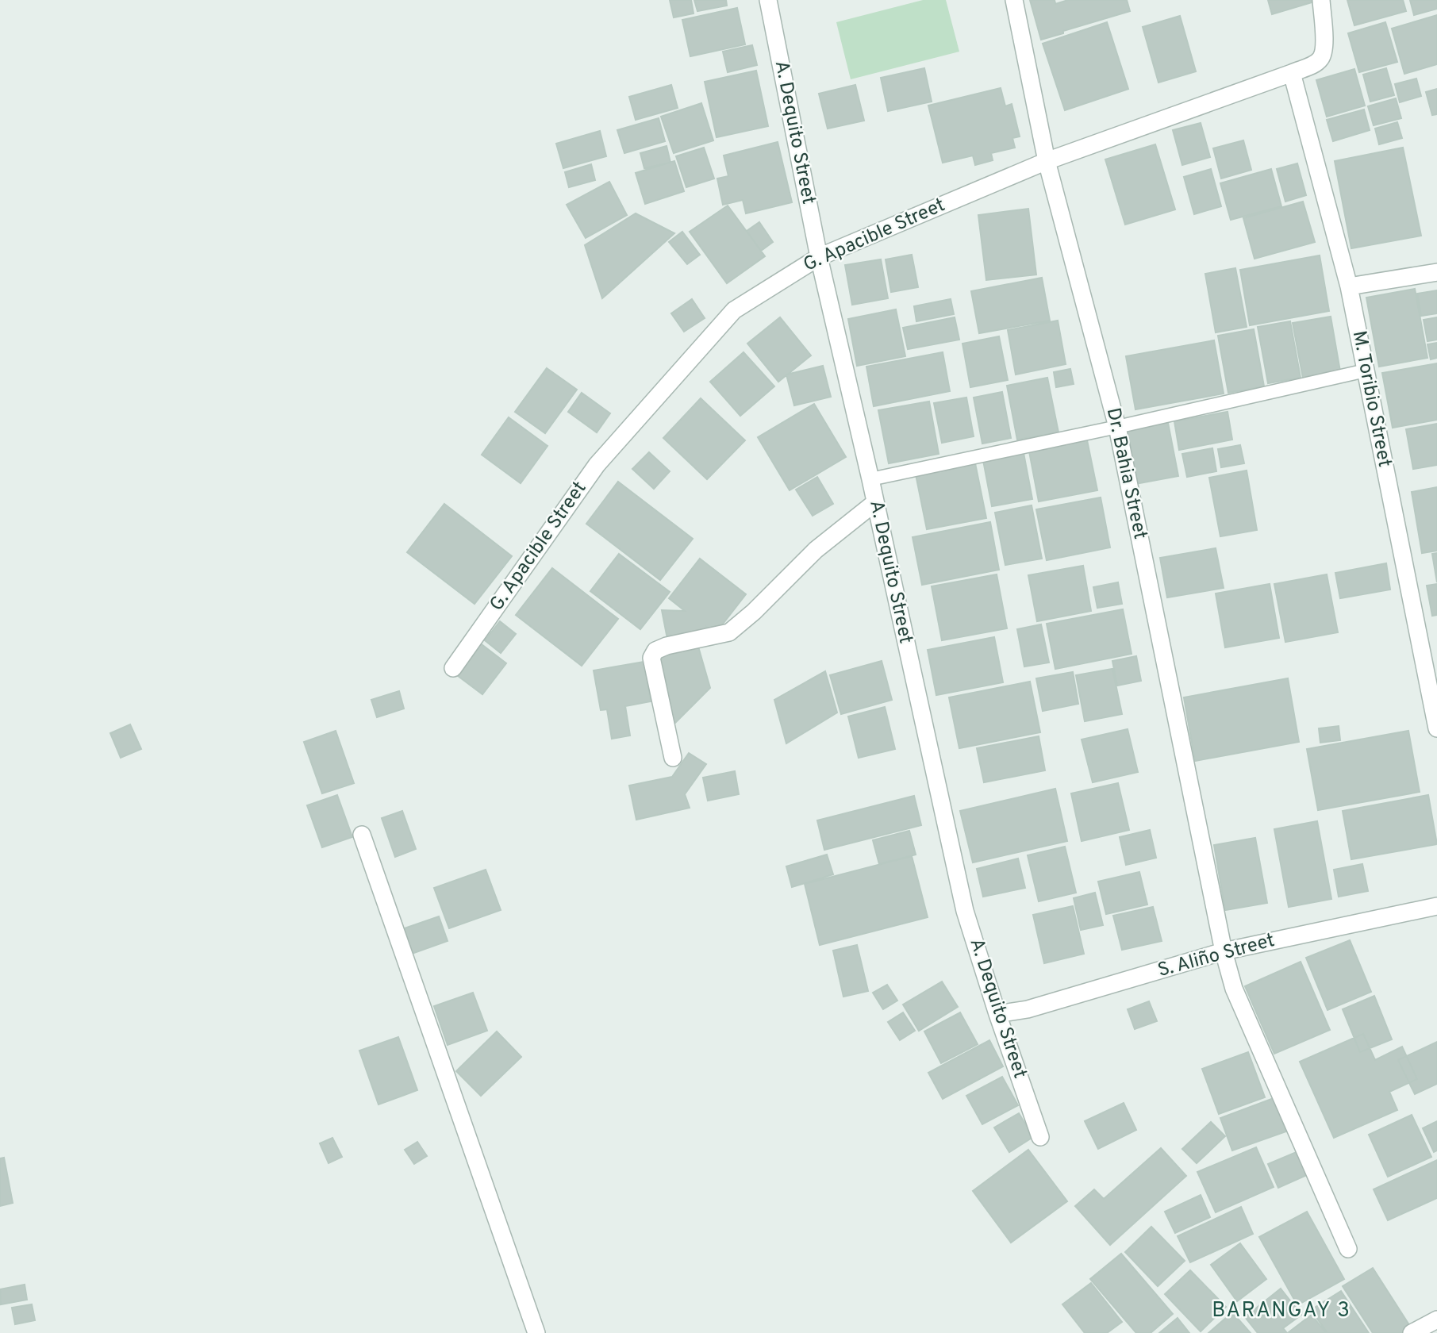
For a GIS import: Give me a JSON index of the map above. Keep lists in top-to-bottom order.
{
  "streets": {
    "street": [
      "A. Dequito Street",
      "G. Apacible Street",
      "M. Toribio Street",
      "Dr. Bahia Street",
      "S. Aliño Street"
    ]
  },
  "crossings": [
    ["A. Dequito Street", "G. Apacible Street"],
    ["A. Dequito Street", "S. Aliño Street"],
    ["G. Apacible Street", "M. Toribio Street"],
    ["G. Apacible Street", "Dr. Bahia Street"],
    ["Dr. Bahia Street", "S. Aliño Street"]
  ],
  "districts": ["BARANGAY 3"]
}
